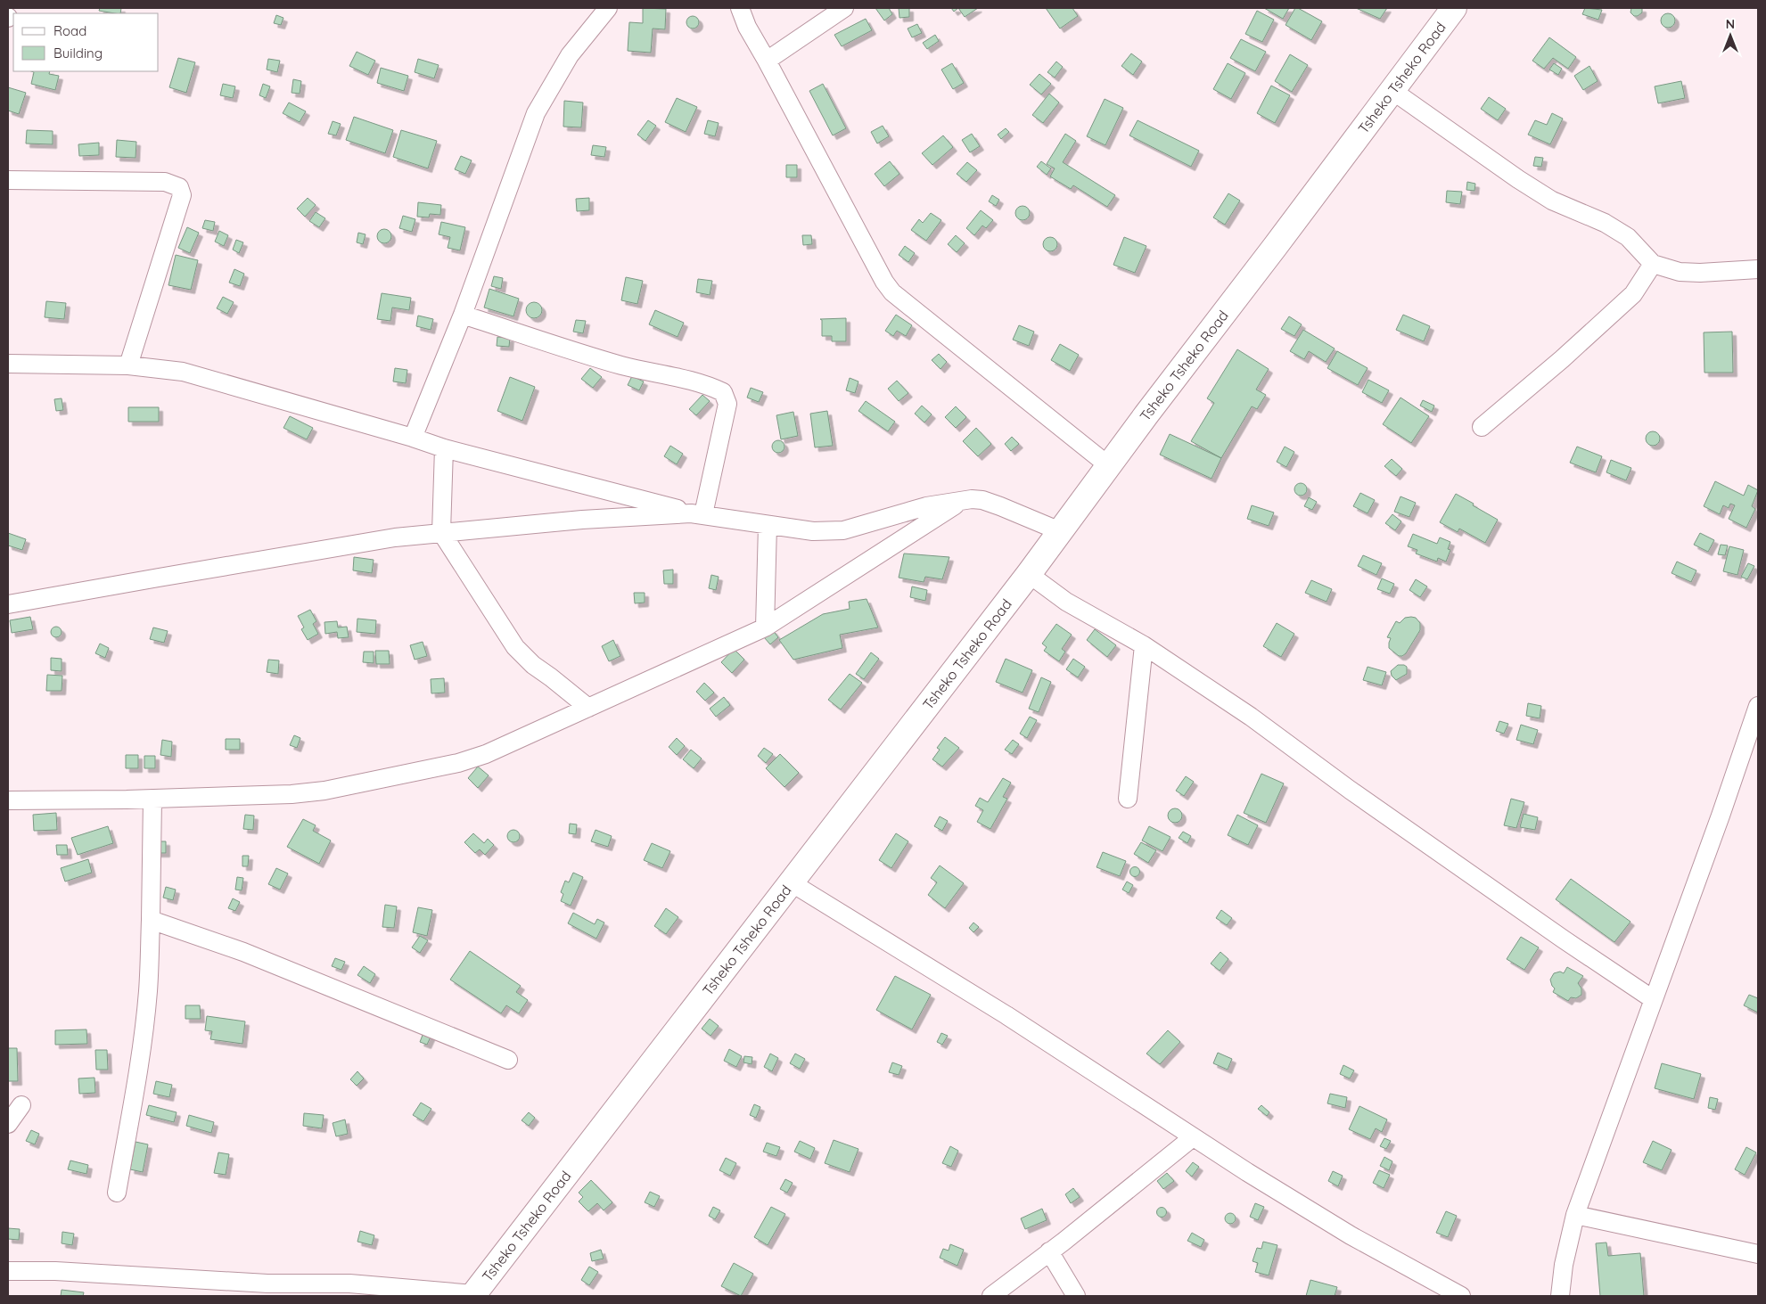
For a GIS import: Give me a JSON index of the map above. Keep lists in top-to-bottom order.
{
  "streets": {
    "highway": ["Tsheko Tsheko Road"]
  },
  "legend": ["Road", "Building"],
  "north": "top"
}
